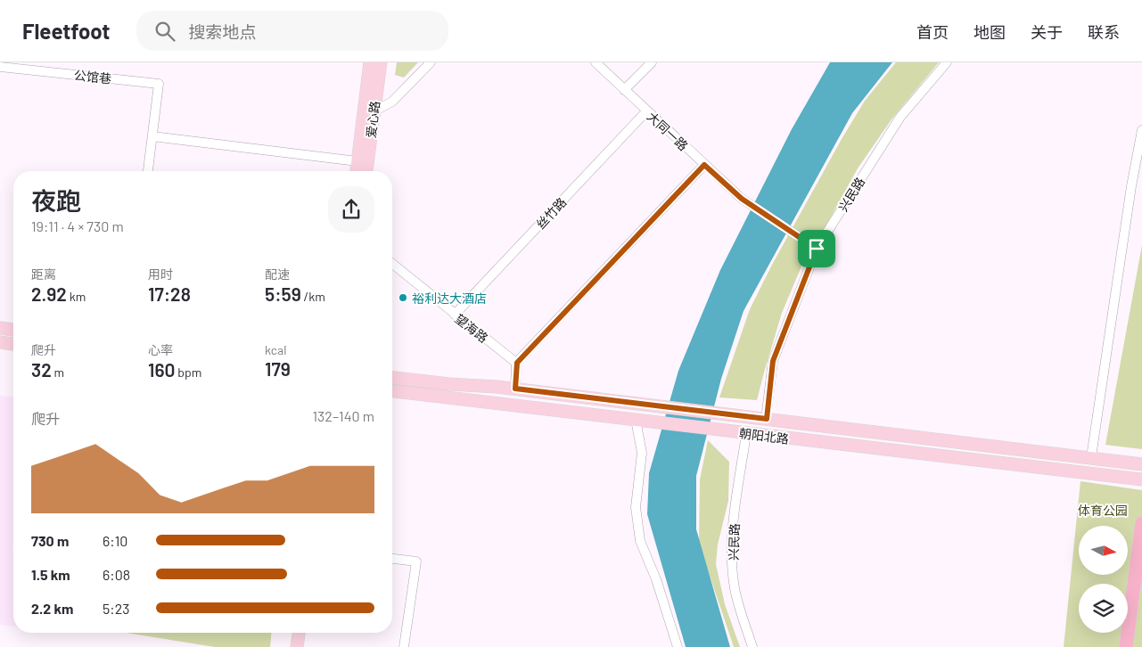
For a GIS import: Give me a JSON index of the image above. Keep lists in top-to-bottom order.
{
  "streets": {
    "main road": ["爱心路", "朝阳北路"],
    "street": [
      "公馆巷",
      "大同一路",
      "兴民路",
      "丝竹路",
      "望海路"
    ]
  },
  "crossings": [
    ["大同一路", "兴民路"],
    ["大同一路", "丝竹路"],
    ["兴民路", "朝阳北路"],
    ["丝竹路", "望海路"]
  ],
  "parks": ["体育公园"],
  "places": ["裕利达大酒店"],
  "north": "right",
  "page": {
    "header": "Fleetfoot",
    "search": "搜索地点",
    "nav": [
      "首页",
      "地图",
      "关于",
      "联系"
    ],
    "heading": ["夜跑", "19:11 · 4 × 730 m"],
    "stats": [
      ["距离", "2.92 km"],
      ["用时", "17:28"],
      ["配速", "5:59 /km"],
      ["爬升", "32 m"],
      ["心率", "160 bpm"],
      ["kcal", "179"]
    ],
    "chart": ["爬升", "132–140 m"],
    "list": [
      {
        "name": "730 m",
        "note": "6:10"
      },
      {
        "name": "1.5 km",
        "note": "6:08"
      },
      {
        "name": "2.2 km",
        "note": "5:23"
      }
    ]
  }
}
